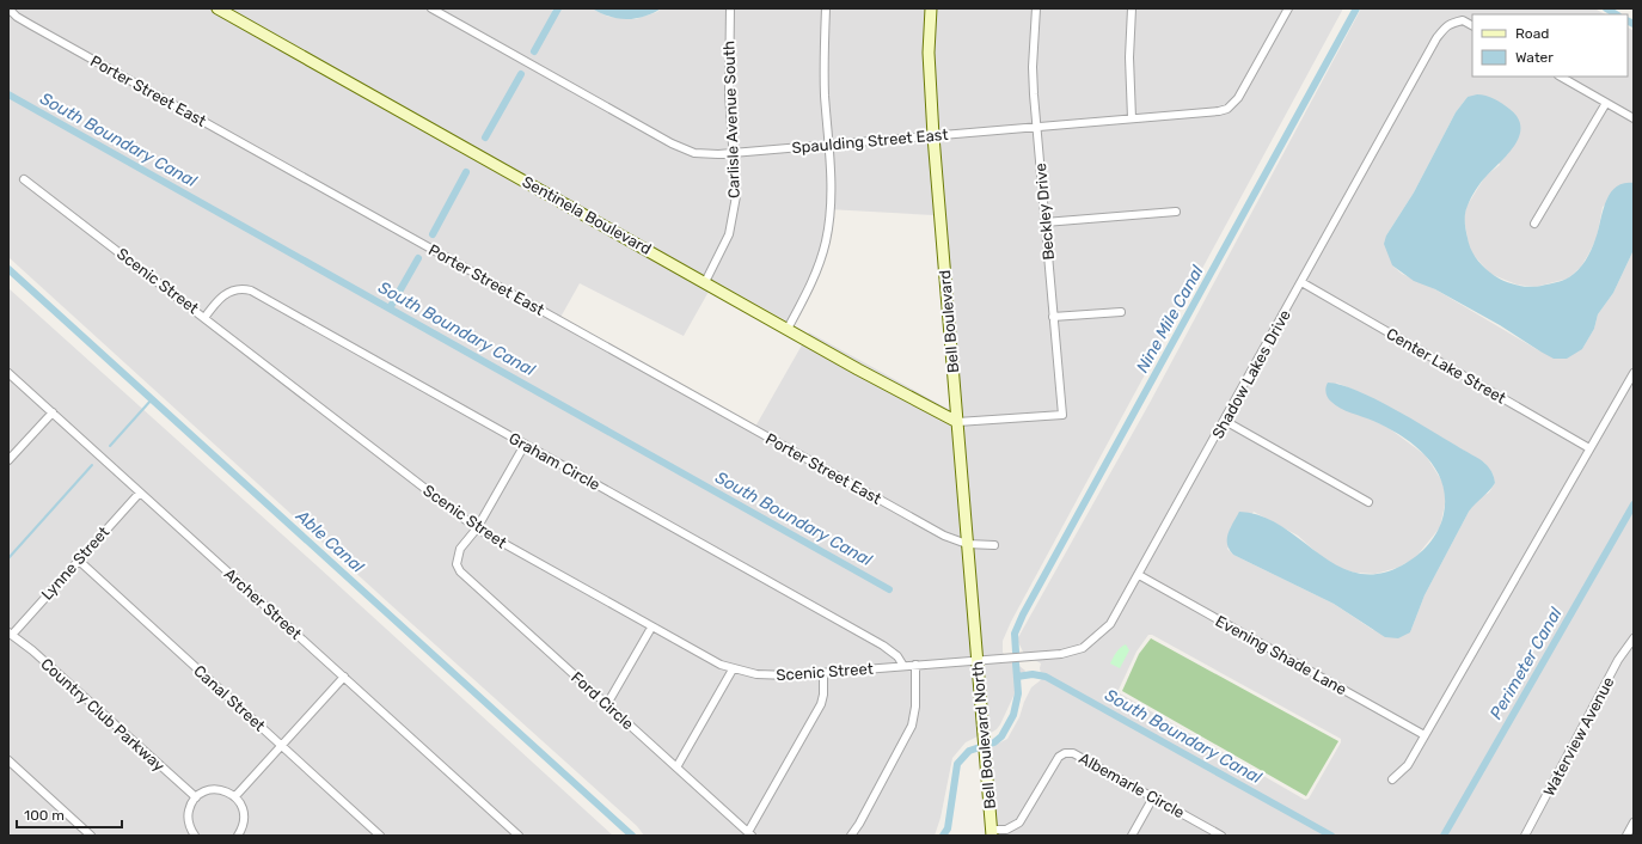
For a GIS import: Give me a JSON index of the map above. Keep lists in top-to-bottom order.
{
  "streets": {
    "street": [
      "Porter Street East",
      "Carlisle Avenue South",
      "Spaulding Street East",
      "Beckley Drive",
      "Sentinela Boulevard",
      "Scenic Street",
      "Bell Boulevard",
      "Center Lake Street",
      "Shadow Lakes Drive",
      "Graham Circle",
      "Lynne Street",
      "Archer Street",
      "Evening Shade Lane",
      "Canal Street",
      "Ford Circle",
      "Country Club Parkway",
      "Bell Boulevard North",
      "Waterview Avenue",
      "Albemarle Circle"
    ]
  },
  "crossings": [
    ["Porter Street East", "Bell Boulevard"],
    ["Carlisle Avenue South", "Spaulding Street East"],
    ["Carlisle Avenue South", "Sentinela Boulevard"],
    ["Spaulding Street East", "Beckley Drive"],
    ["Spaulding Street East", "Bell Boulevard"],
    ["Beckley Drive", "Sentinela Boulevard"],
    ["Beckley Drive", "Bell Boulevard"],
    ["Sentinela Boulevard", "Bell Boulevard"],
    ["Scenic Street", "Shadow Lakes Drive"],
    ["Scenic Street", "Graham Circle"],
    ["Scenic Street", "Ford Circle"],
    ["Scenic Street", "Bell Boulevard North"],
    ["Bell Boulevard", "Bell Boulevard North"],
    ["Center Lake Street", "Shadow Lakes Drive"],
    ["Shadow Lakes Drive", "Evening Shade Lane"],
    ["Shadow Lakes Drive", "Bell Boulevard North"],
    ["Lynne Street", "Archer Street"],
    ["Lynne Street", "Canal Street"],
    ["Lynne Street", "Country Club Parkway"],
    ["Bell Boulevard North", "Albemarle Circle"]
  ],
  "water": [
    "South Boundary Canal",
    "Nine Mile Canal",
    "Able Canal",
    "Perimeter Canal"
  ],
  "legend": ["Road", "Water"],
  "scale_bar": "100 m"
}
